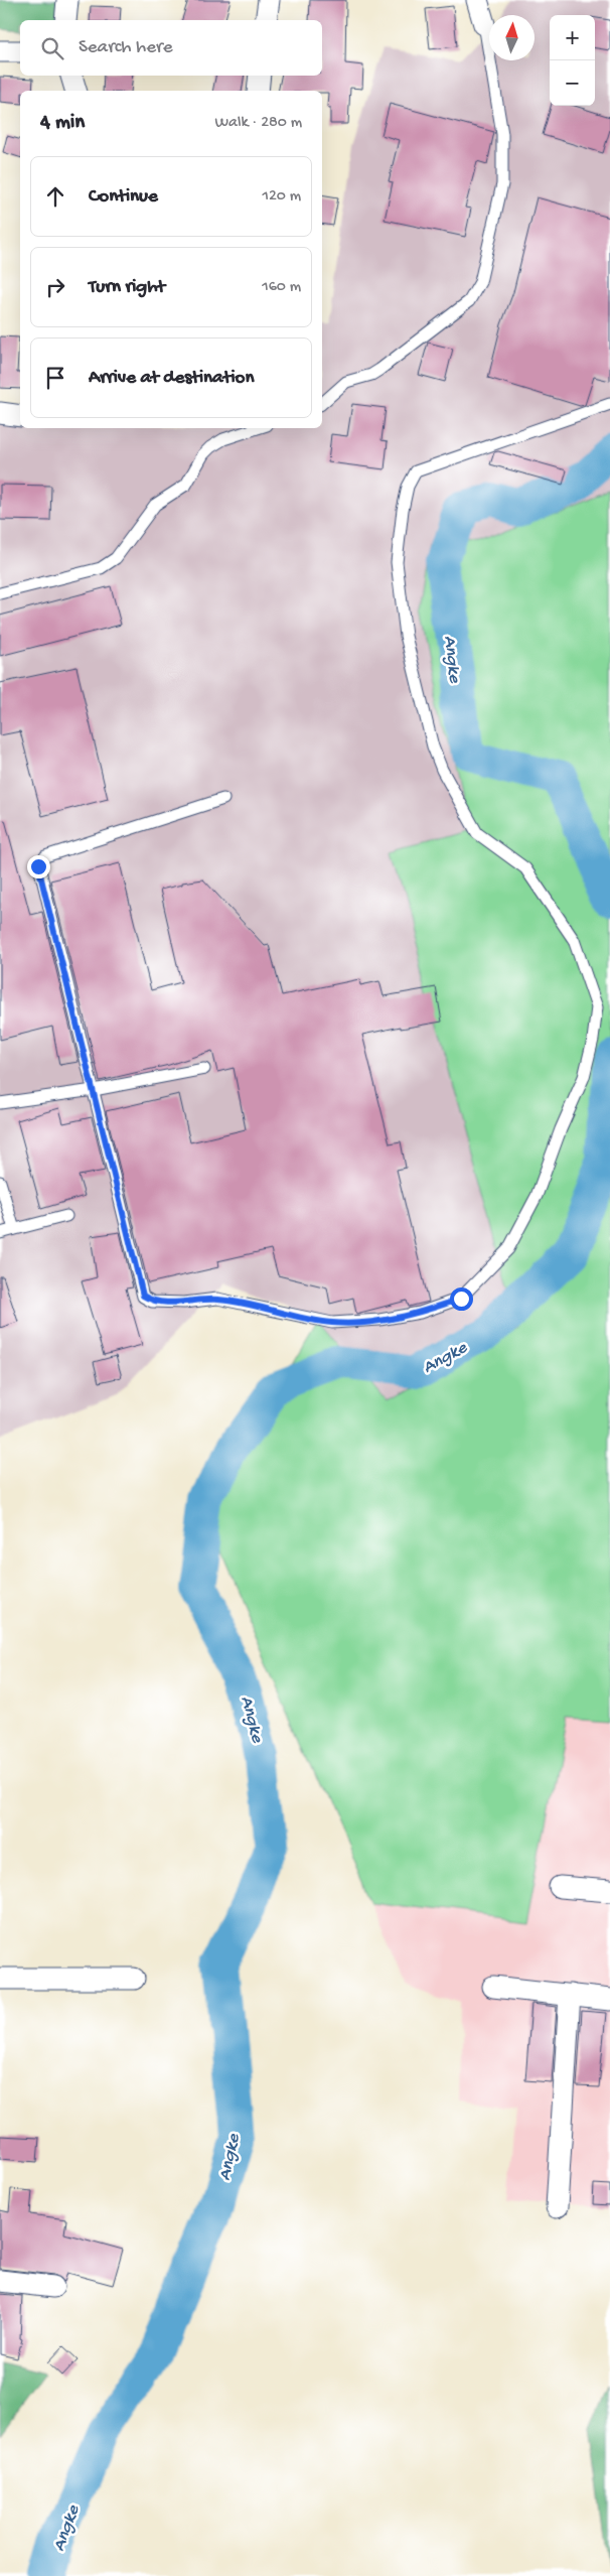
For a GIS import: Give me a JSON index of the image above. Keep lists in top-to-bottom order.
{
  "water": ["Angke"],
  "north": "top",
  "page": {
    "map_buttons": ["+", "−"],
    "search": "Search here",
    "heading": ["4 min", "Walk · 280 m"],
    "list": [
      ["Continue", "120 m"],
      ["Turn right", "160 m"],
      "Arrive at destination"
    ]
  }
}
